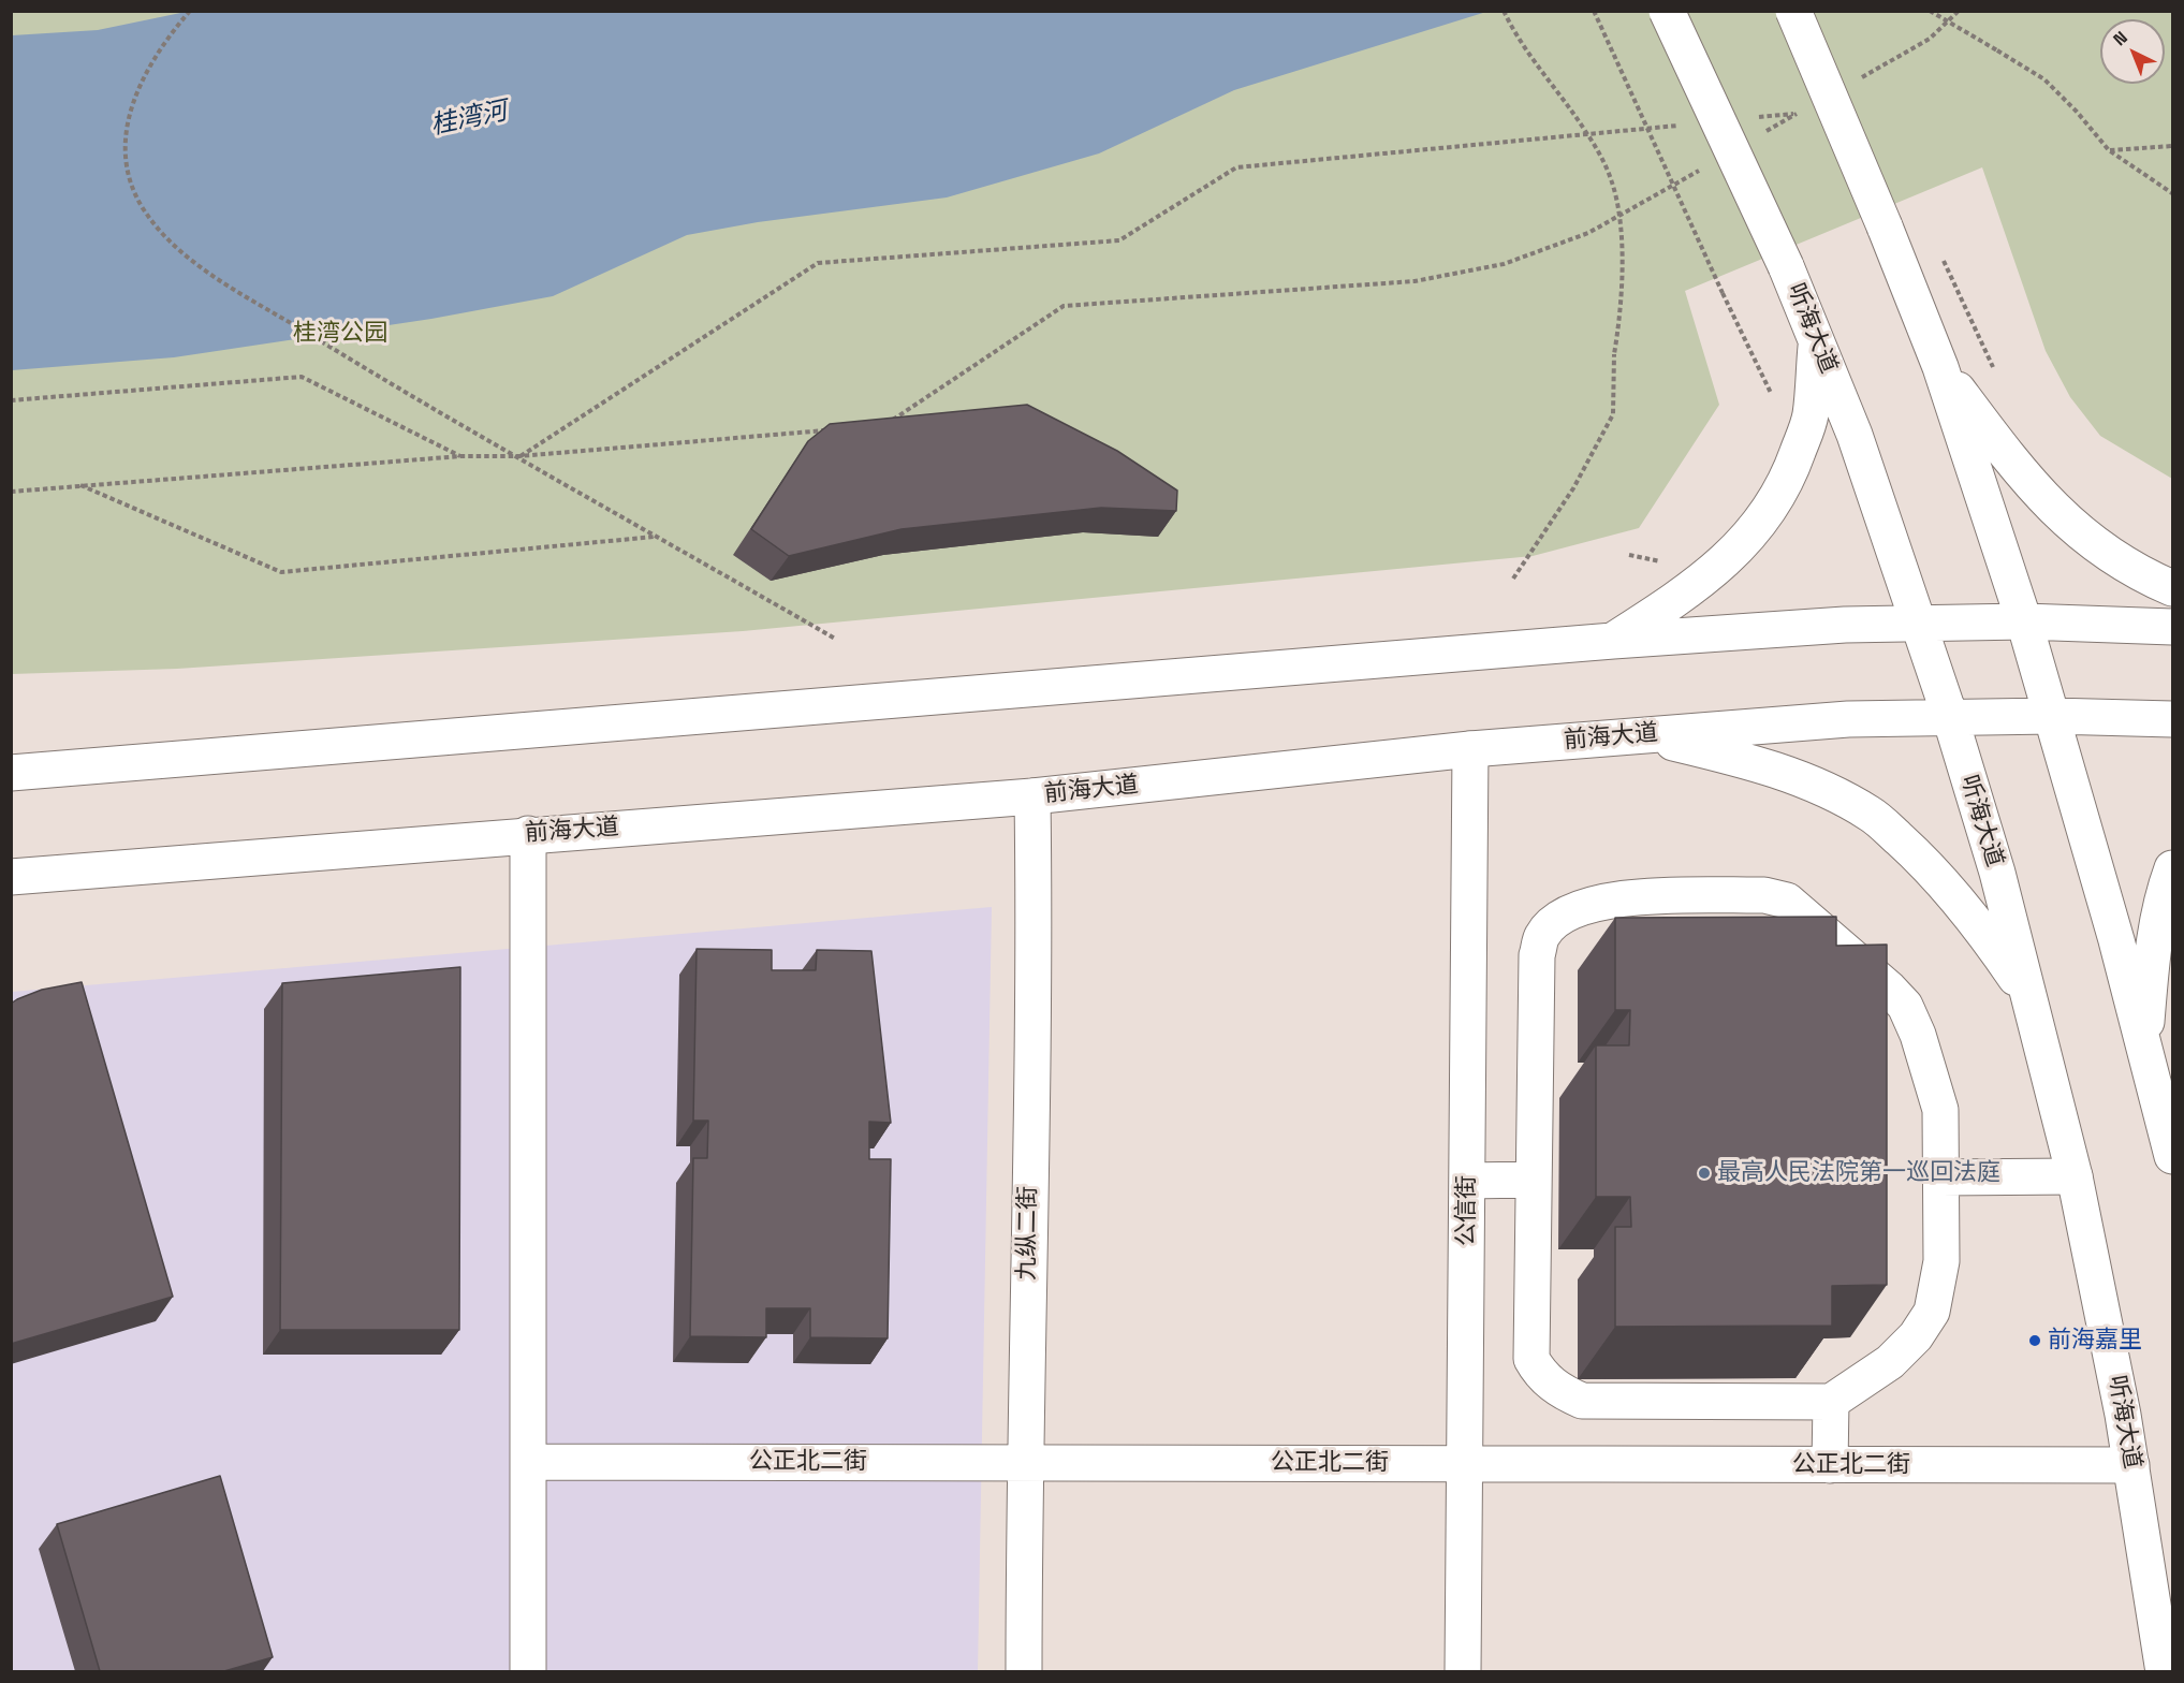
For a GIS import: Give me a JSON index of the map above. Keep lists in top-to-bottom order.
{
  "streets": {
    "main road": [
      "听海大道",
      "前海大道",
      "公信街",
      "九纵二街",
      "公正北二街"
    ]
  },
  "crossings": [
    ["听海大道", "前海大道"],
    ["听海大道", "公正北二街"],
    ["前海大道", "公信街"],
    ["前海大道", "九纵二街"],
    ["公信街", "公正北二街"],
    ["九纵二街", "公正北二街"]
  ],
  "water": ["桂湾河"],
  "parks": ["桂湾公园"],
  "places": ["最高人民法院第一巡回法庭", "前海嘉里"],
  "north": "top left"
}
